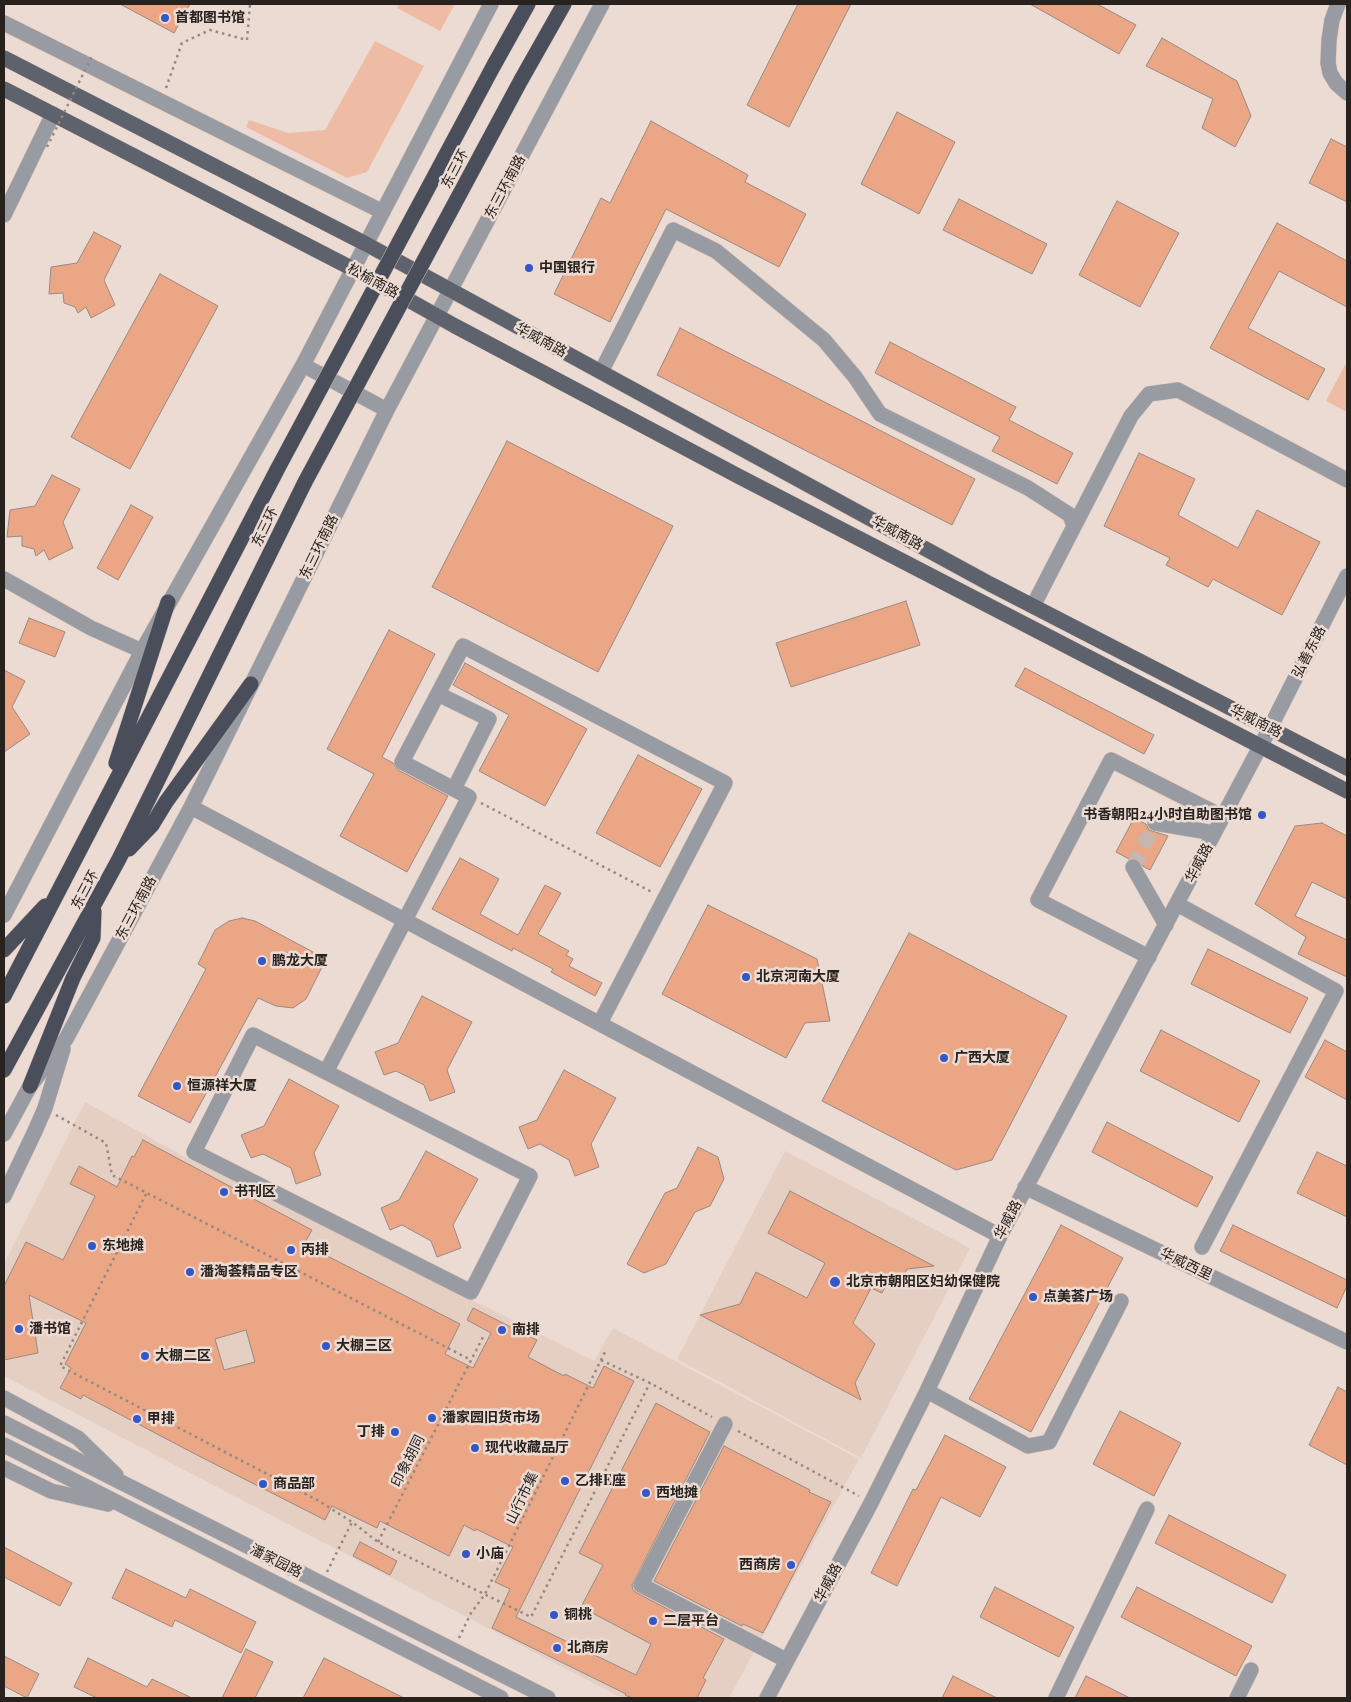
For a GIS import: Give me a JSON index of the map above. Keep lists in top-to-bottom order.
{
  "streets": {
    "highway": ["东三环"],
    "main road": ["松榆南路", "华威南路"],
    "street": [
      "东三环南路",
      "弘善东路",
      "华威路",
      "华威西里",
      "潘家园路"
    ],
    "path": ["印象胡同", "山行市集"]
  },
  "crossings": [
    ["东三环南路", "松榆南路"],
    ["东三环南路", "华威南路"],
    ["松榆南路", "华威南路"],
    ["华威南路", "弘善东路"],
    ["华威南路", "华威路"],
    ["弘善东路", "华威路"],
    ["华威路", "华威西里"],
    ["山行市集", "潘家园路"]
  ],
  "places": [
    "首都图书馆",
    "中国银行",
    "书香朝阳24小时自助图书馆",
    "鹏龙大厦",
    "北京河南大厦",
    "广西大厦",
    "恒源祥大厦",
    "书刊区",
    "东地摊",
    "丙排",
    "潘淘荟精品专区",
    "北京市朝阳区妇幼保健院",
    "点美荟广场",
    "潘书馆",
    "南排",
    "大棚三区",
    "大棚二区",
    "潘家园旧货市场",
    "甲排",
    "丁排",
    "现代收藏品厅",
    "乙排E座",
    "商品部",
    "西地摊",
    "小庙",
    "西商房",
    "铜桃",
    "二层平台",
    "北商房"
  ]
}
